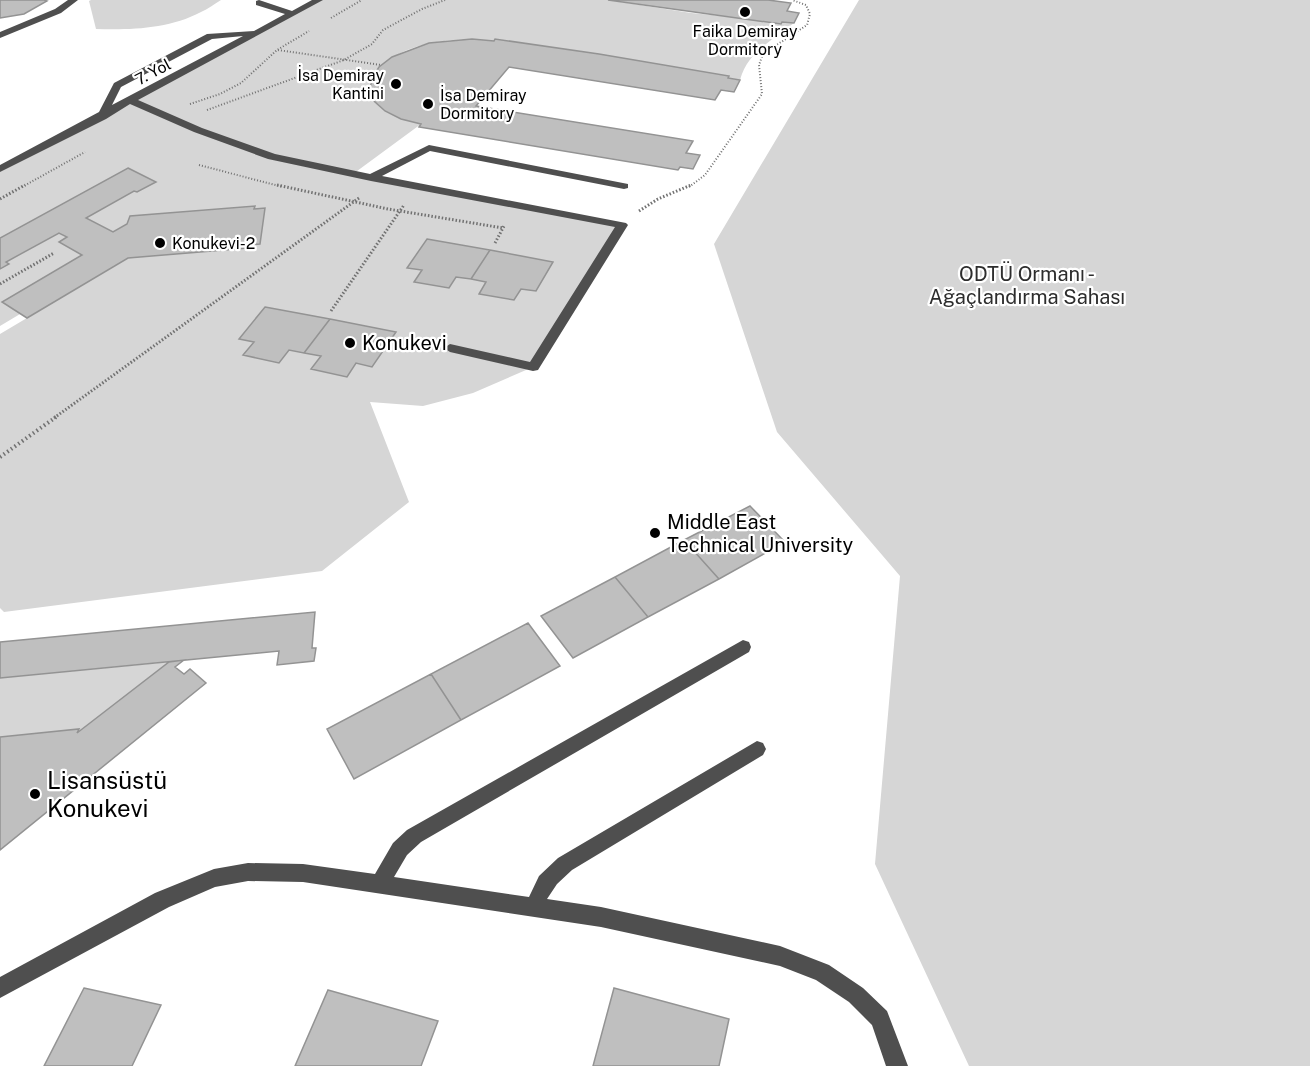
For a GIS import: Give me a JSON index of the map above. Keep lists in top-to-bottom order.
{
  "streets": {
    "street": ["7. Yol"]
  },
  "parks": ["ODTÜ Ormanı - Ağaçlandırma Sahası"],
  "places": [
    "Faika Demiray Dormitory",
    "İsa Demiray Kantini",
    "İsa Demiray Dormitory",
    "Konukevi-2",
    "Konukevi",
    "Middle East Technical University",
    "Lisansüstü Konukevi"
  ]
}
